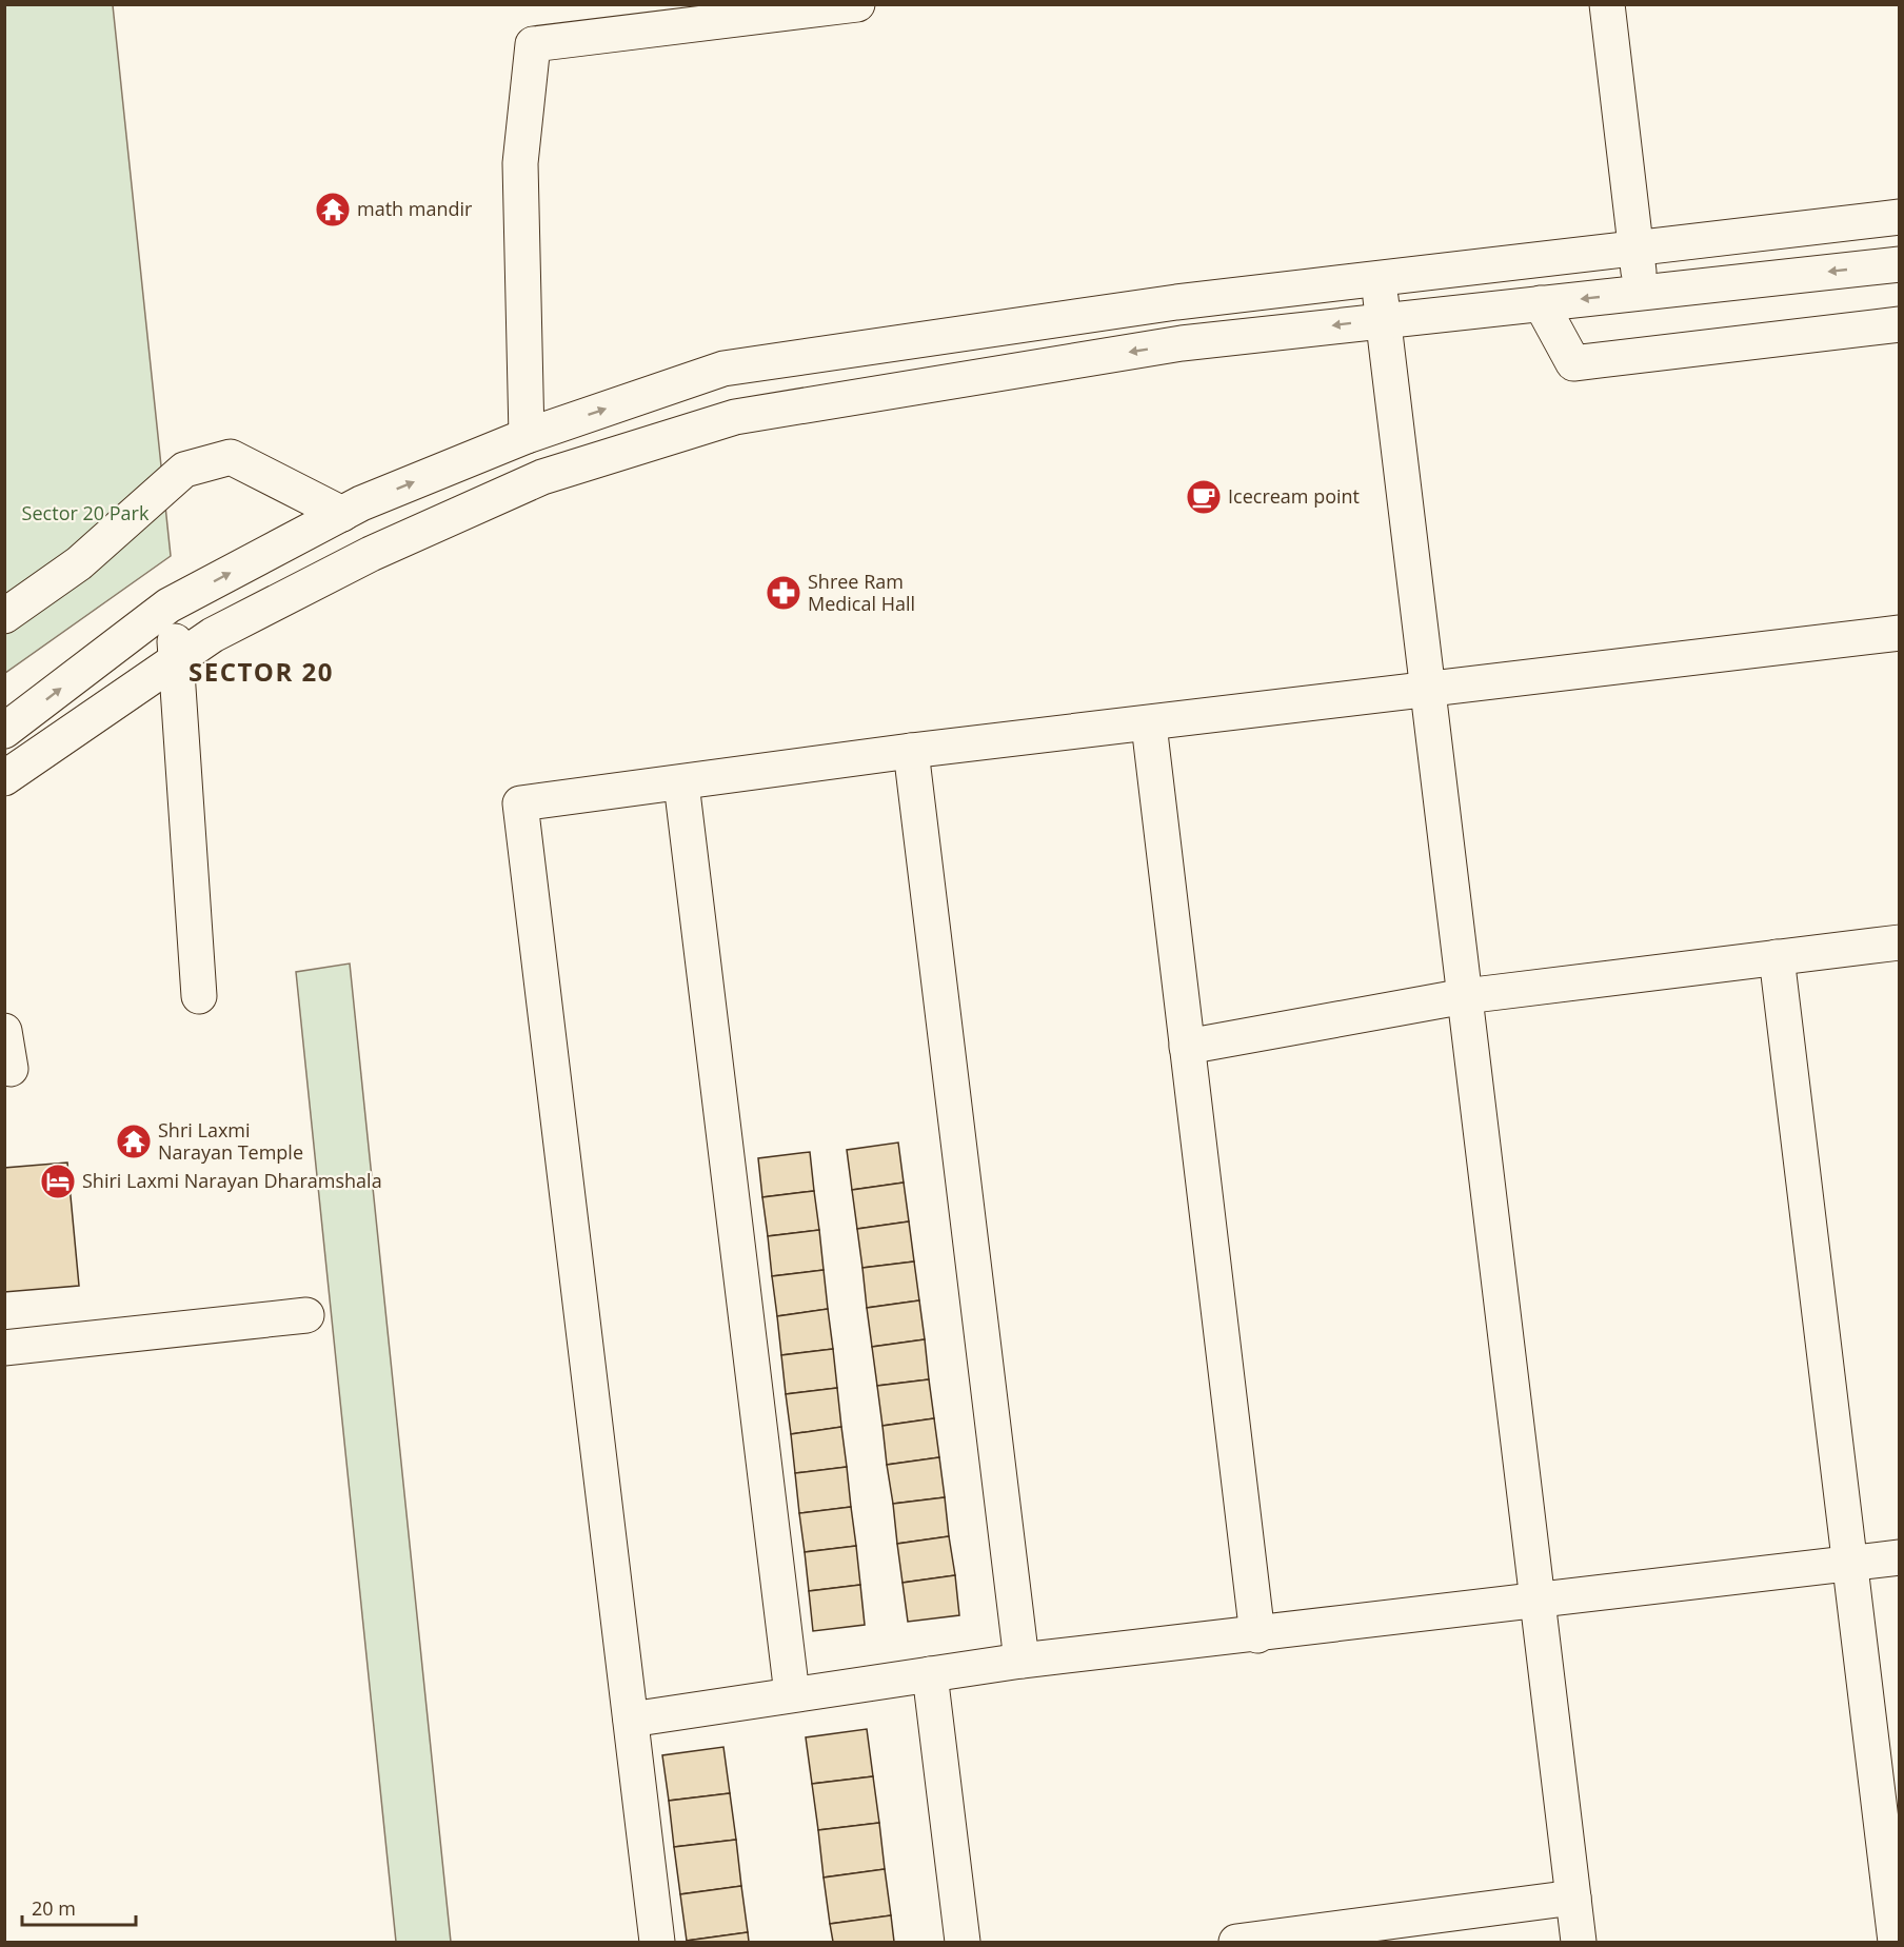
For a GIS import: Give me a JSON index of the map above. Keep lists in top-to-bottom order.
{
  "districts": ["SECTOR 20"],
  "parks": ["Sector 20 Park"],
  "places": {
    "temple": ["math mandir", "Shri Laxmi Narayan Temple"],
    "cafe": ["Icecream point"],
    "pharmacy": ["Shree Ram Medical Hall"],
    "hotel": ["Shiri Laxmi Narayan Dharamshala"]
  },
  "scale_bar": "20 m"
}
